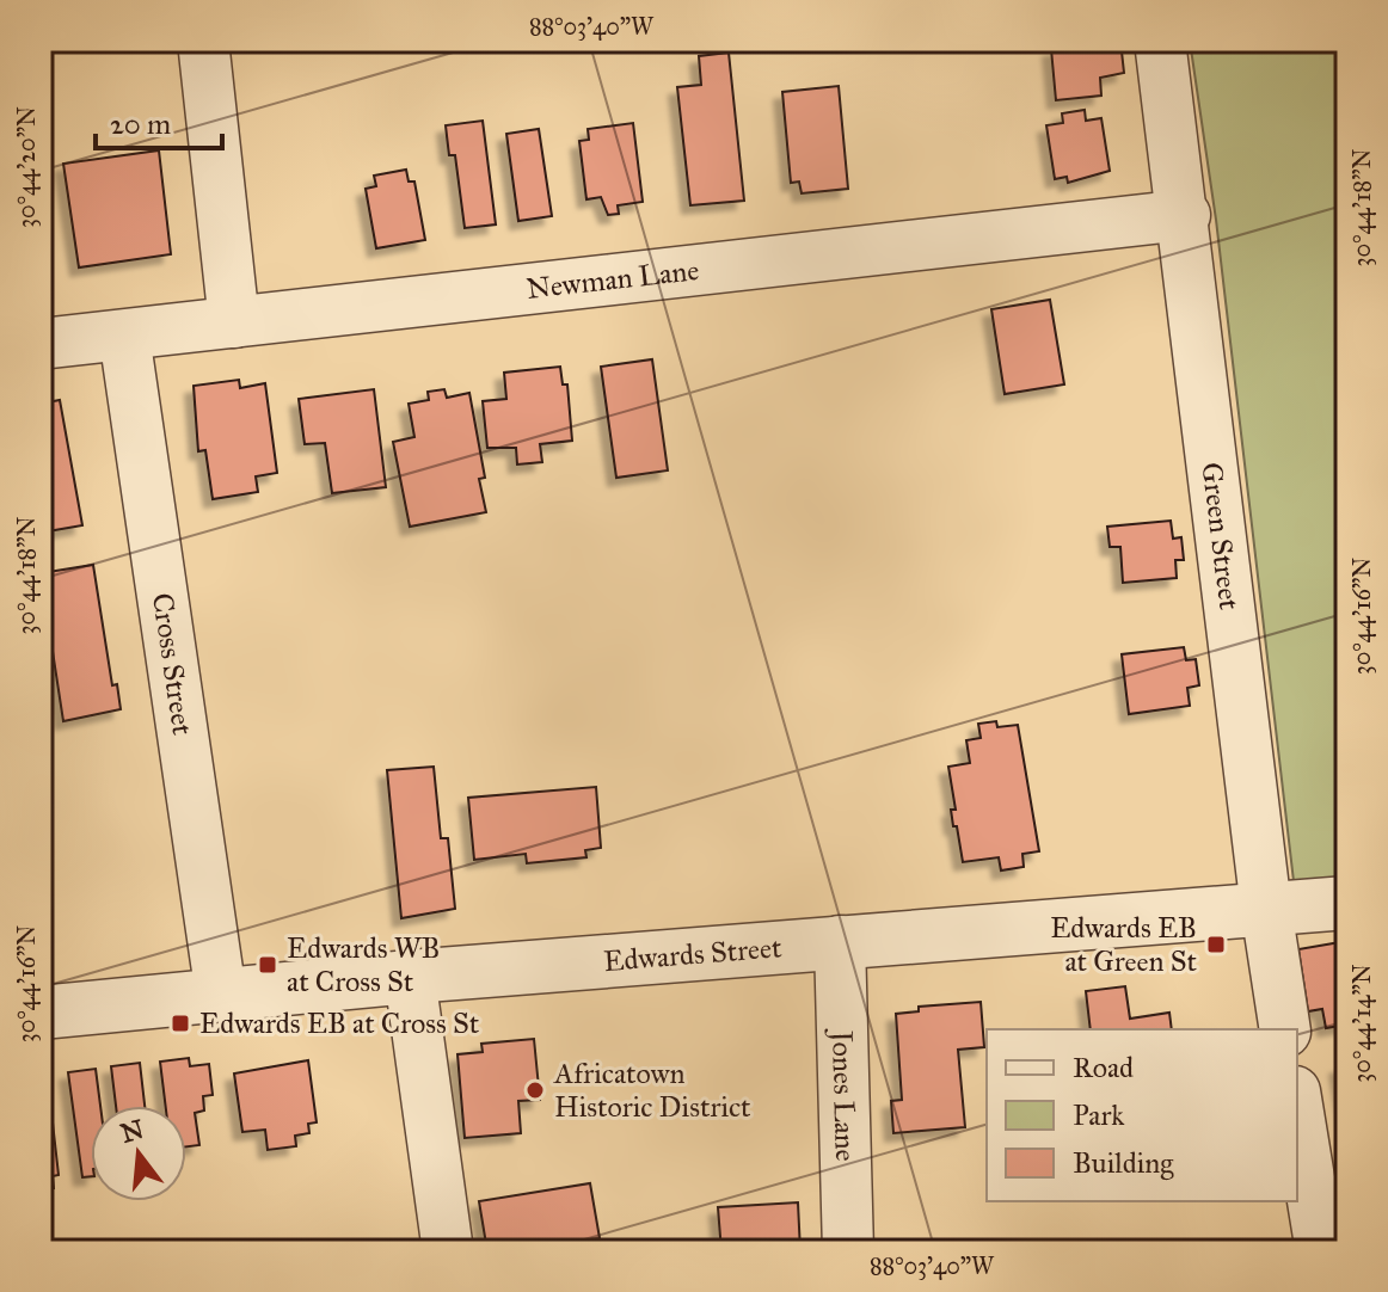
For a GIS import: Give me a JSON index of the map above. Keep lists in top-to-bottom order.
{
  "streets": {
    "street": [
      "Newman Lane",
      "Green Street",
      "Cross Street",
      "Edwards Street",
      "Jones Lane"
    ]
  },
  "crossings": [
    ["Newman Lane", "Green Street"],
    ["Newman Lane", "Cross Street"],
    ["Green Street", "Edwards Street"],
    ["Cross Street", "Edwards Street"],
    ["Edwards Street", "Jones Lane"]
  ],
  "places": {
    "transit": ["Edwards EB at Green St", "Edwards WB at Cross St", "Edwards EB at Cross St"],
    "other": ["Africatown Historic District"]
  },
  "legend": ["Road", "Park", "Building"],
  "scale_bar": "20 m",
  "north": "top",
  "coordinates": [
    "88°03'40\"W",
    "30°44'20\"N",
    "30°44'18\"N",
    "30°44'16\"N",
    "30°44'14\"N"
  ]
}
